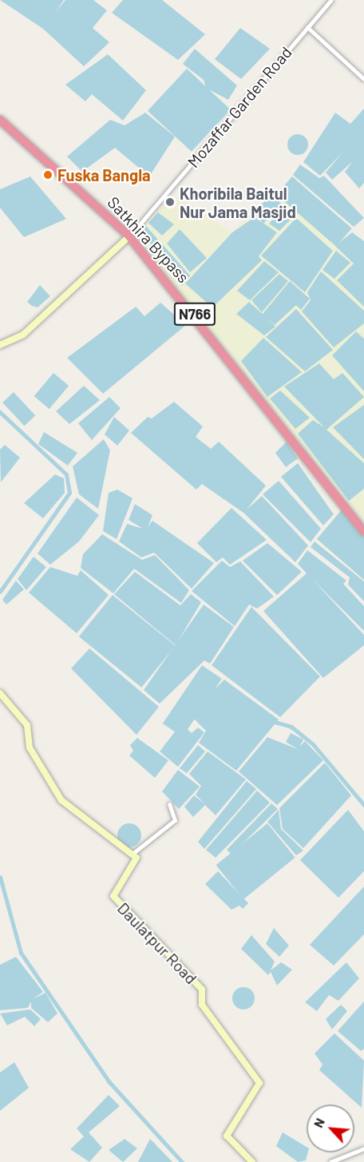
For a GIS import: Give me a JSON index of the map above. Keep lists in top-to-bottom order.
{
  "streets": {
    "highway": ["Satkhira Bypass", "N766"],
    "street": ["Mozaffar Garden Road", "Daulatpur Road"]
  },
  "crossings": [
    ["Mozaffar Garden Road", "Satkhira Bypass"]
  ],
  "places": ["Fuska Bangla", "Khoribila Baitul Nur Jama Masjid"],
  "north": "top left"
}
